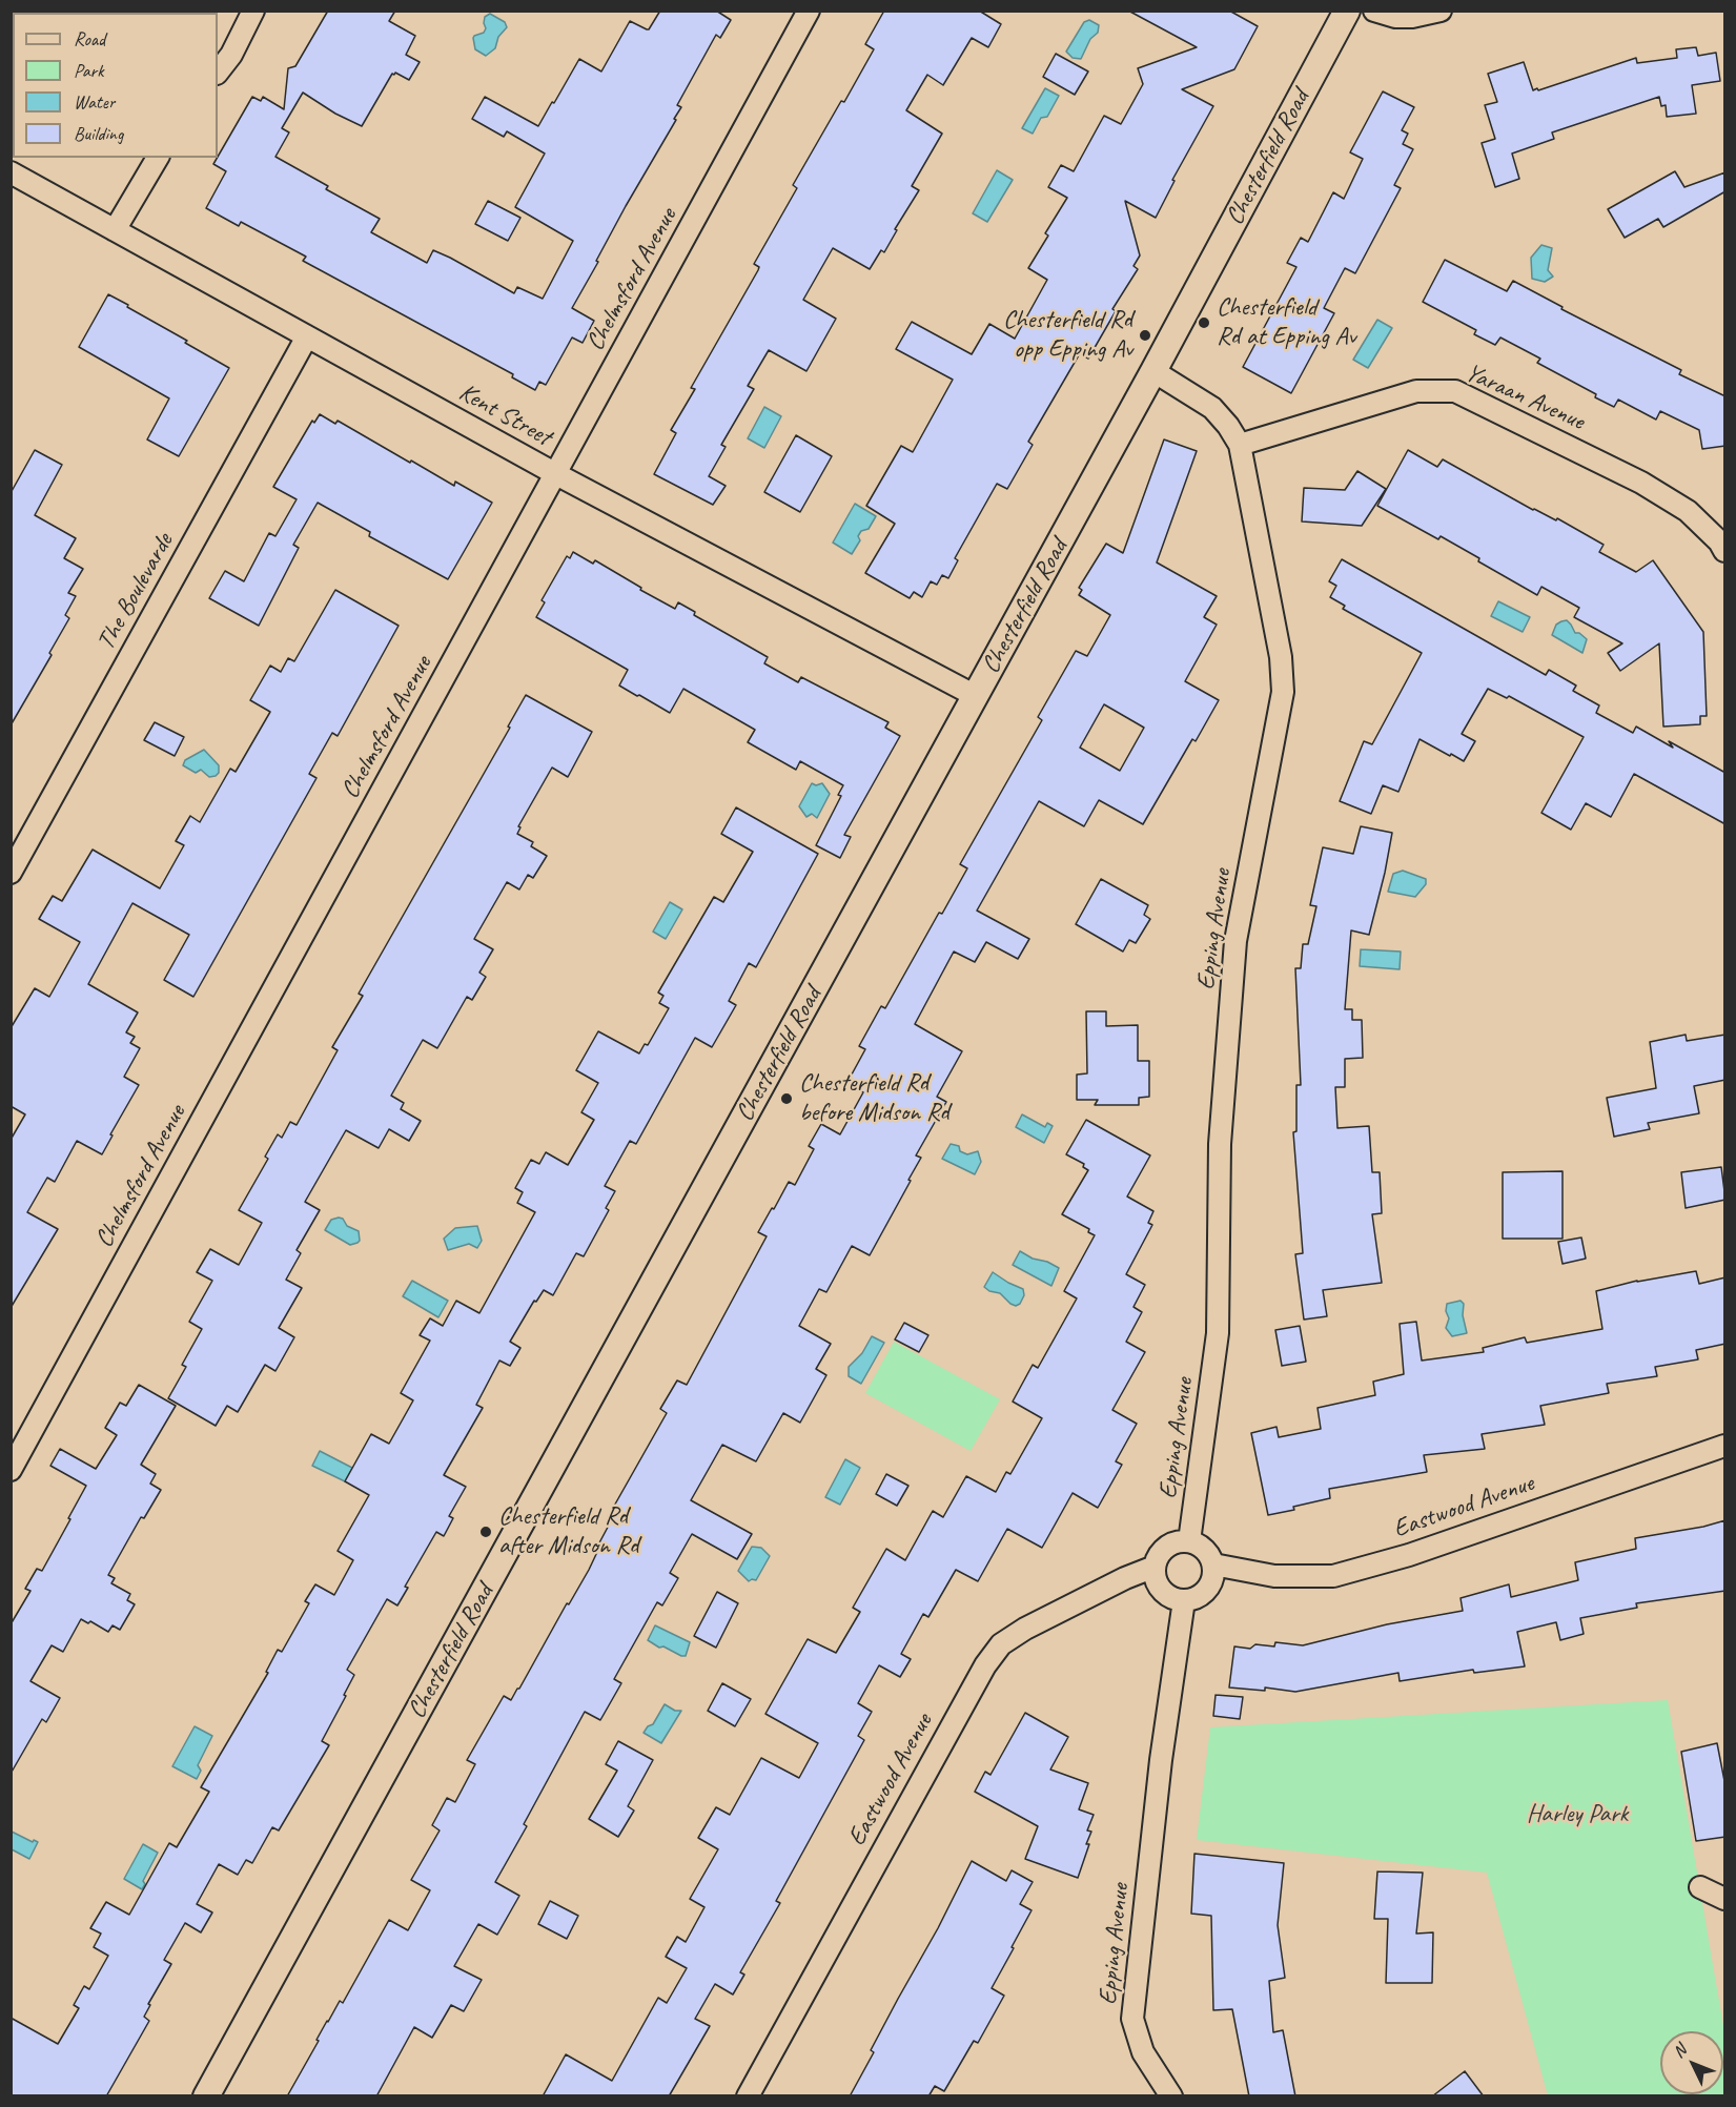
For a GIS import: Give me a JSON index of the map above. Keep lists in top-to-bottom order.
{
  "streets": {
    "street": [
      "Chesterfield Road",
      "Chelmsford Avenue",
      "Yaraan Avenue",
      "Kent Street",
      "The Boulevarde",
      "Epping Avenue",
      "Eastwood Avenue"
    ]
  },
  "crossings": [
    ["Chesterfield Road", "Kent Street"],
    ["Chesterfield Road", "Epping Avenue"],
    ["Chelmsford Avenue", "Kent Street"],
    ["Yaraan Avenue", "Epping Avenue"],
    ["Kent Street", "The Boulevarde"],
    ["Epping Avenue", "Eastwood Avenue"]
  ],
  "parks": ["Harley Park"],
  "places": [
    "Chesterfield Rd at Epping Av",
    "Chesterfield Rd opp Epping Av",
    "Chesterfield Rd before Midson Rd",
    "Chesterfield Rd after Midson Rd"
  ],
  "legend": [
    "Road",
    "Park",
    "Water",
    "Building"
  ],
  "north": "top left"
}
